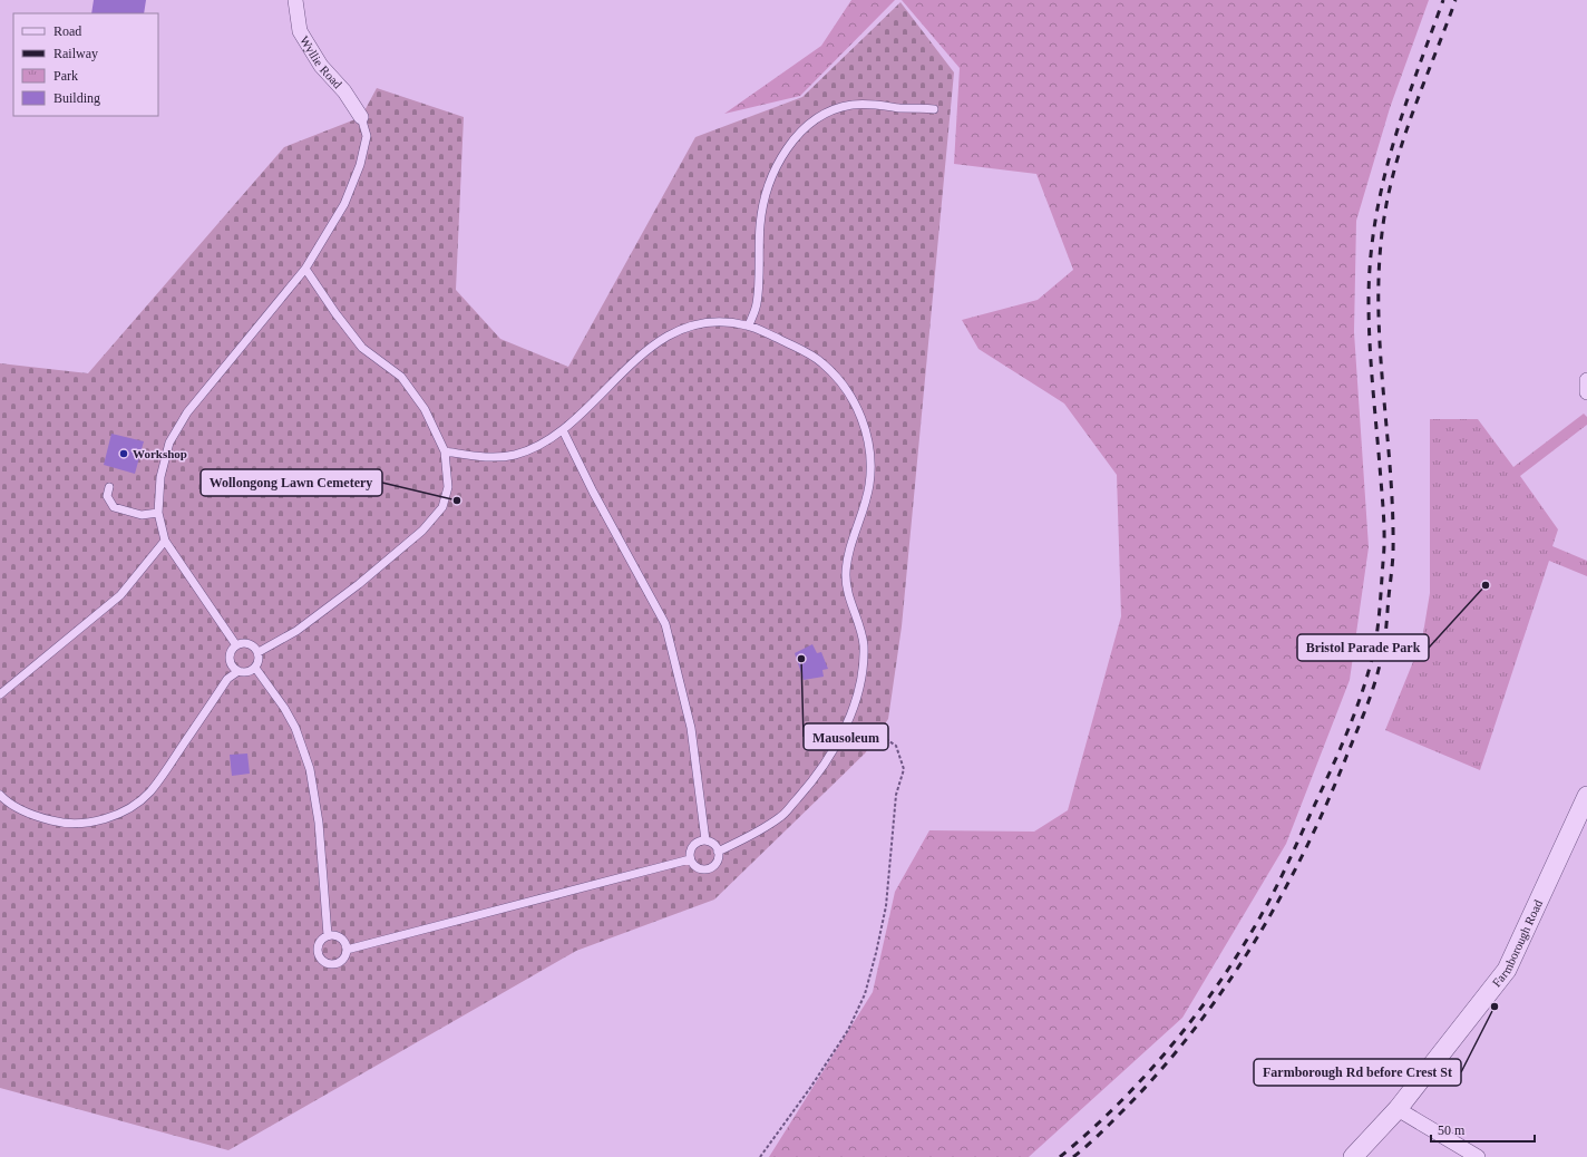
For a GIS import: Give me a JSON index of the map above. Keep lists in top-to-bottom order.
{
  "streets": {
    "street": ["Wyllie Road", "Farmborough Road"]
  },
  "places": [
    "Workshop",
    "Wollongong Lawn Cemetery",
    "Bristol Parade Park",
    "Mausoleum",
    "Farmborough Rd before Crest St"
  ],
  "legend": [
    "Road",
    "Railway",
    "Park",
    "Building"
  ],
  "scale_bar": "50 m"
}
